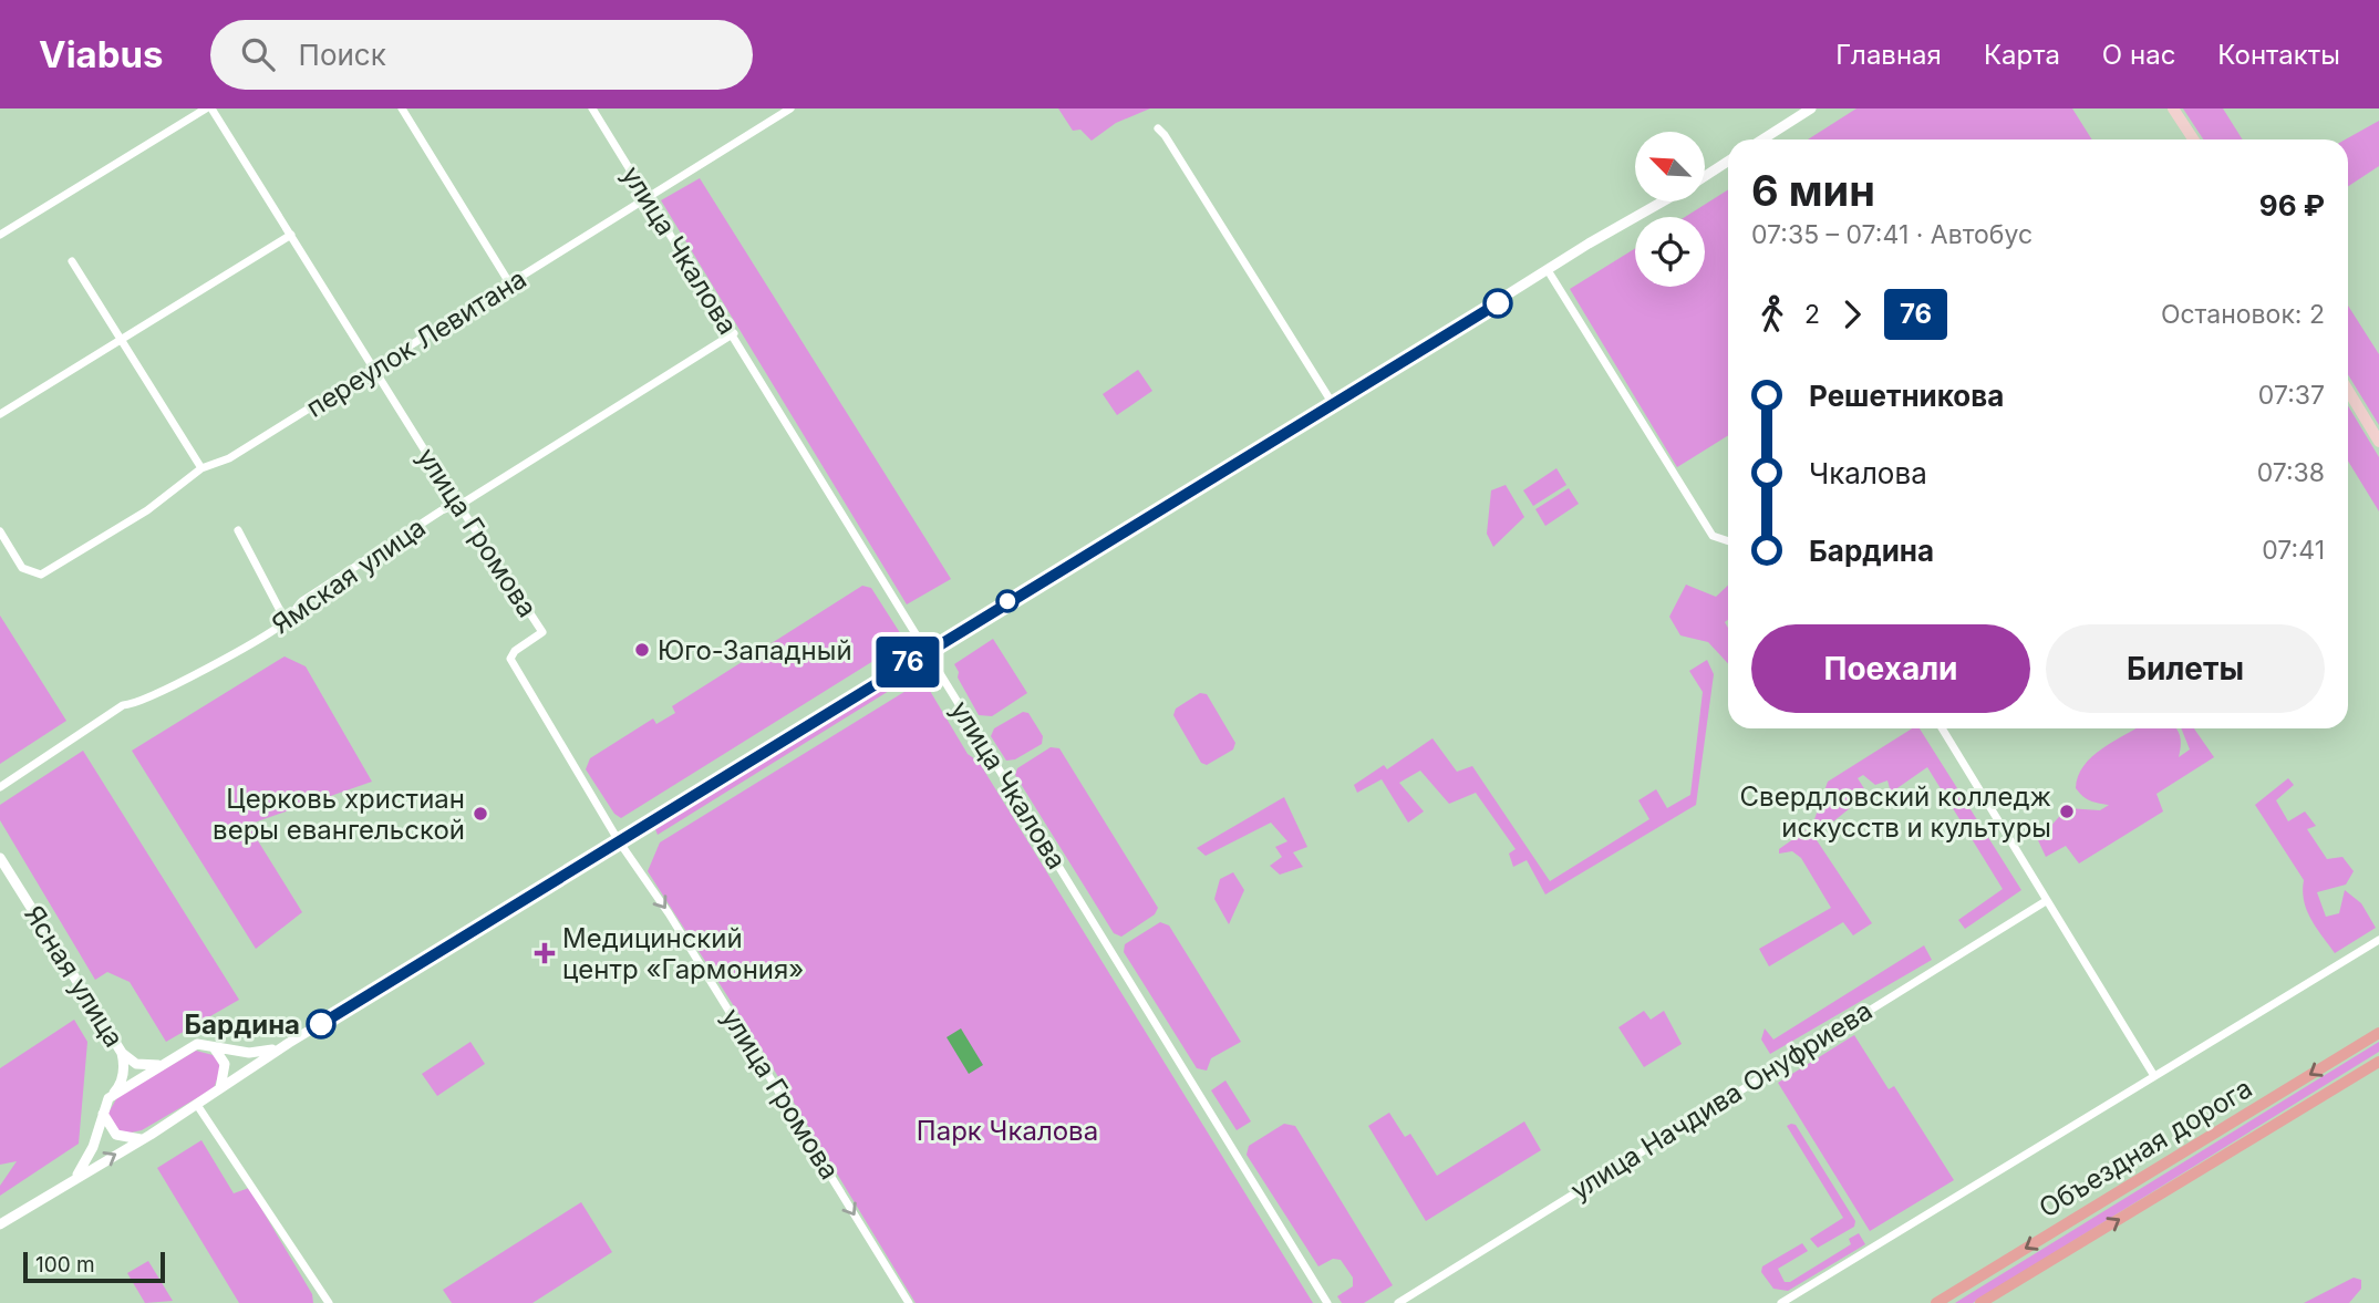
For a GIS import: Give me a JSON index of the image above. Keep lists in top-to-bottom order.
{
  "streets": {
    "main road": ["Объездная дорога"],
    "street": [
      "улица Чкалова",
      "переулок Левитана",
      "улица Громова",
      "Ямская улица",
      "Ясная улица",
      "улица Начдива Онуфриева"
    ]
  },
  "crossings": [
    ["улица Чкалова", "переулок Левитана"],
    ["улица Чкалова", "Ямская улица"],
    ["переулок Левитана", "улица Громова"],
    ["улица Громова", "Ямская улица"]
  ],
  "one_way": ["улица Громова"],
  "parks": ["Парк Чкалова"],
  "places": {
    "other": [
      "Юго-Западный",
      "Свердловский колледж искусств и культуры",
      "Церковь христиан веры евангельской",
      "Бардина"
    ],
    "health": ["Медицинский центр «Гармония»"]
  },
  "lines": ["bus line 76"],
  "scale_bar": "100 m",
  "north": "top left",
  "page": {
    "header": "Viabus",
    "search": "Поиск",
    "nav": [
      "Главная",
      "Карта",
      "О нас",
      "Контакты"
    ],
    "on_map": "76",
    "heading": ["6 мин", "07:35 – 07:41 · Автобус", "96 ₽"],
    "legs": ["2", "76", "Остановок: 2"],
    "list": [
      {
        "name": "Решетникова",
        "value": "07:37"
      },
      {
        "name": "Чкалова",
        "value": "07:38"
      },
      {
        "name": "Бардина",
        "value": "07:41"
      }
    ],
    "buttons": ["Поехали", "Билеты"],
    "scale": "100 m"
  }
}
